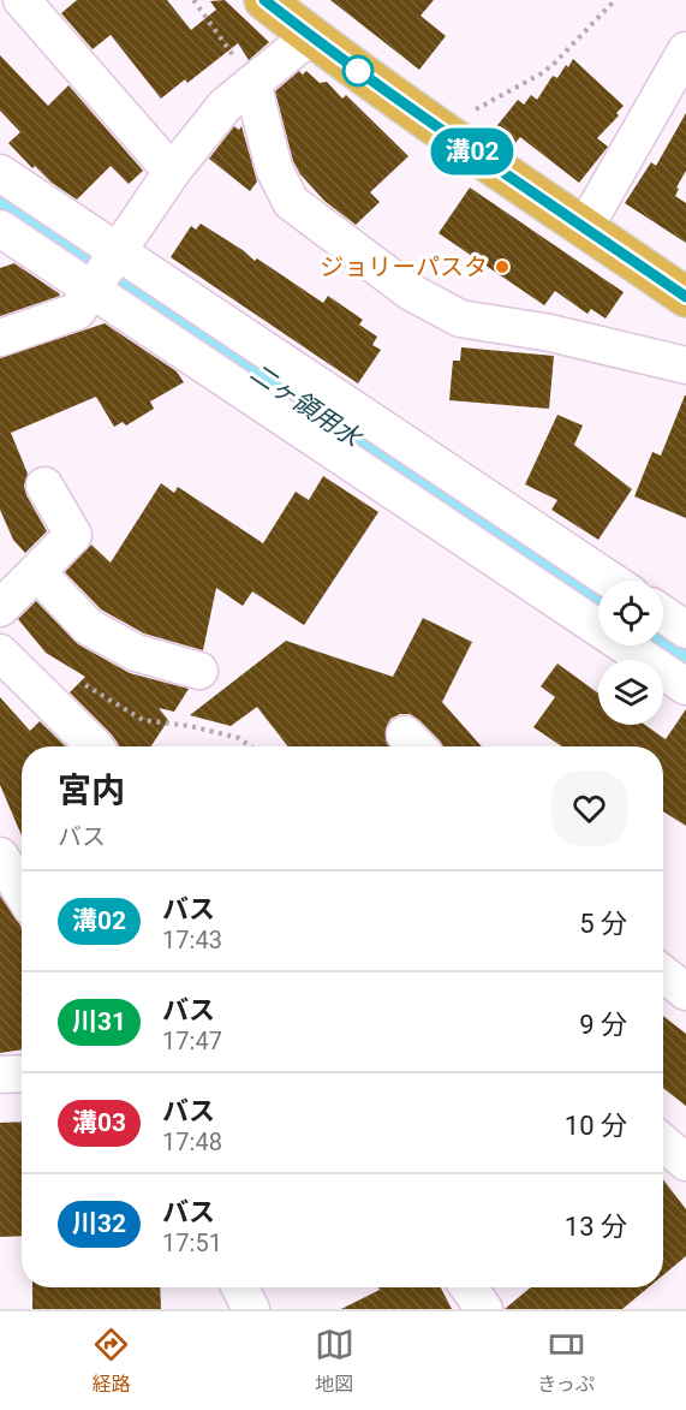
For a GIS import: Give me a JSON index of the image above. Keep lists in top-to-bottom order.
{
  "water": ["二ヶ領用水"],
  "places": ["ジョリーパスタ"],
  "lines": ["bus line 溝02"],
  "page": {
    "on_map": "溝02",
    "heading": ["宮内", "バス"],
    "list": [
      {
        "mark": "溝02",
        "name": "バス",
        "note": "17:43",
        "value": "5 分"
      },
      {
        "mark": "川31",
        "name": "バス",
        "note": "17:47",
        "value": "9 分"
      },
      {
        "mark": "溝03",
        "name": "バス",
        "note": "17:48",
        "value": "10 分"
      },
      {
        "mark": "川32",
        "name": "バス",
        "note": "17:51",
        "value": "13 分"
      }
    ],
    "tabs": ["経路", "地図", "きっぷ"]
  }
}
